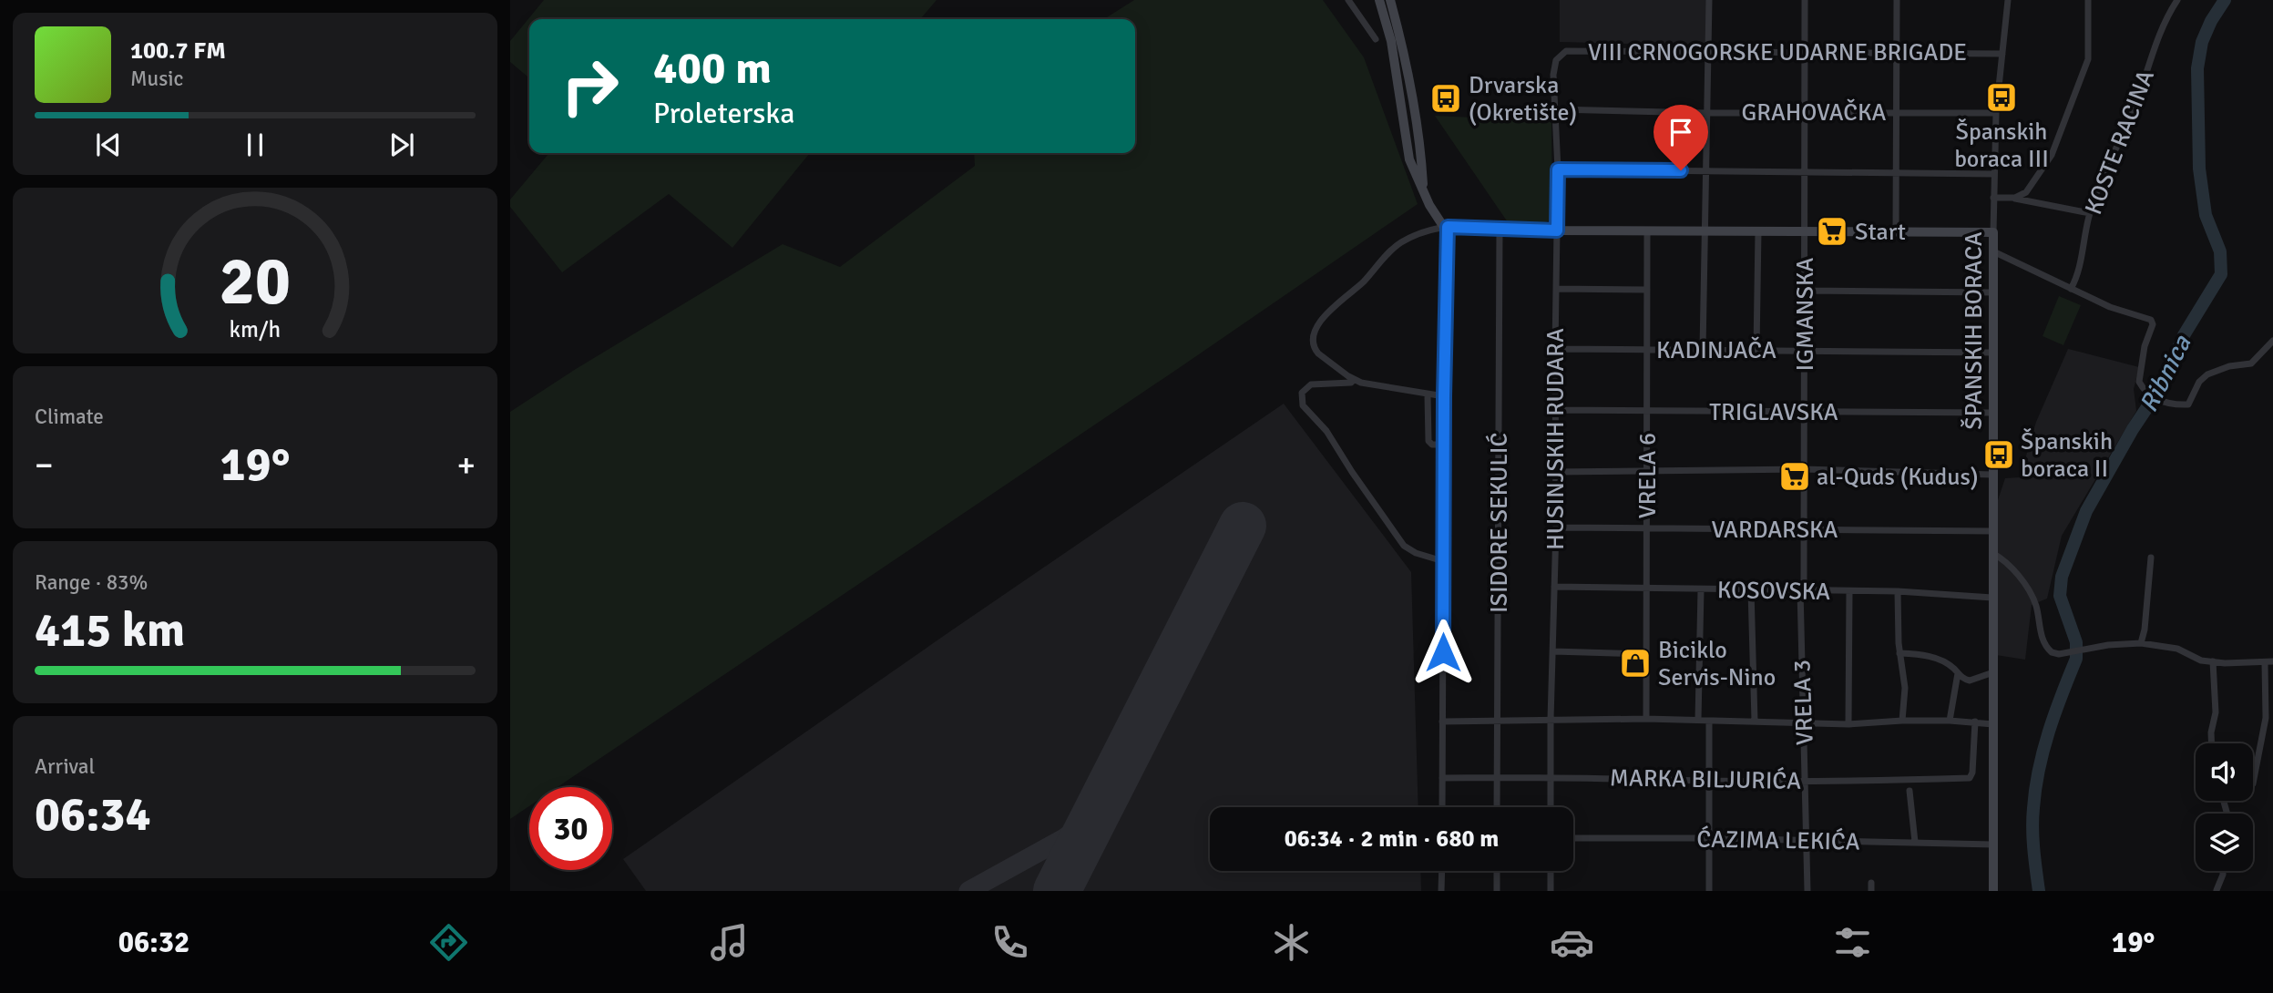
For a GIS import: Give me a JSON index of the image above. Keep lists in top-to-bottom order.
{
  "streets": {
    "main road": ["ŠPANSKIH BORACA"],
    "street": [
      "VIII CRNOGORSKE UDARNE BRIGADE",
      "GRAHOVAČKA",
      "KOSTE RACINA",
      "IGMANSKA",
      "KADINJAČA",
      "TRIGLAVSKA",
      "HUSINJSKIH RUDARA",
      "VRELA 6",
      "ISIDORE SEKULIĆ",
      "VARDARSKA",
      "KOSOVSKA",
      "VRELA 3",
      "MARKA BILJURIĆA",
      "ĆAZIMA LEKIĆA"
    ]
  },
  "crossings": [
    ["VIII CRNOGORSKE UDARNE BRIGADE", "IGMANSKA"],
    ["VIII CRNOGORSKE UDARNE BRIGADE", "ŠPANSKIH BORACA"],
    ["VIII CRNOGORSKE UDARNE BRIGADE", "HUSINJSKIH RUDARA"],
    ["GRAHOVAČKA", "IGMANSKA"],
    ["GRAHOVAČKA", "ŠPANSKIH BORACA"],
    ["GRAHOVAČKA", "HUSINJSKIH RUDARA"],
    ["IGMANSKA", "KADINJAČA"],
    ["IGMANSKA", "TRIGLAVSKA"],
    ["IGMANSKA", "VARDARSKA"],
    ["IGMANSKA", "KOSOVSKA"],
    ["IGMANSKA", "VRELA 3"],
    ["ŠPANSKIH BORACA", "KADINJAČA"],
    ["ŠPANSKIH BORACA", "TRIGLAVSKA"],
    ["ŠPANSKIH BORACA", "VARDARSKA"],
    ["ŠPANSKIH BORACA", "KOSOVSKA"],
    ["ŠPANSKIH BORACA", "ĆAZIMA LEKIĆA"],
    ["KADINJAČA", "HUSINJSKIH RUDARA"],
    ["KADINJAČA", "VRELA 6"],
    ["TRIGLAVSKA", "HUSINJSKIH RUDARA"],
    ["TRIGLAVSKA", "VRELA 6"],
    ["HUSINJSKIH RUDARA", "VARDARSKA"],
    ["HUSINJSKIH RUDARA", "KOSOVSKA"],
    ["HUSINJSKIH RUDARA", "MARKA BILJURIĆA"],
    ["VRELA 6", "VARDARSKA"],
    ["VRELA 6", "KOSOVSKA"],
    ["ISIDORE SEKULIĆ", "MARKA BILJURIĆA"],
    ["KOSOVSKA", "VRELA 3"],
    ["VRELA 3", "MARKA BILJURIĆA"],
    ["VRELA 3", "ĆAZIMA LEKIĆA"]
  ],
  "water": ["Ribnica"],
  "places": {
    "bus stop": ["Španskih boraca III", "Drvarska (Okretište)", "Španskih boraca II"],
    "supermarket": ["Start", "al-Quds (Kudus)"],
    "shop": ["Biciklo Servis-Nino"]
  },
  "page": {
    "turn": ["400 m", "Proleterska"],
    "song": ["100.7 FM", "Music"],
    "tile": [
      "Climate",
      ["Range · 83%", "415 km"],
      ["Arrival", "06:34"]
    ],
    "heat": ["−", "19°", "+"],
    "limit": "30",
    "trip": "06:34 · 2 min · 680 m",
    "tabs": ["06:32", "19°"],
    "gauge": ["20", "km/h"]
  }
}
